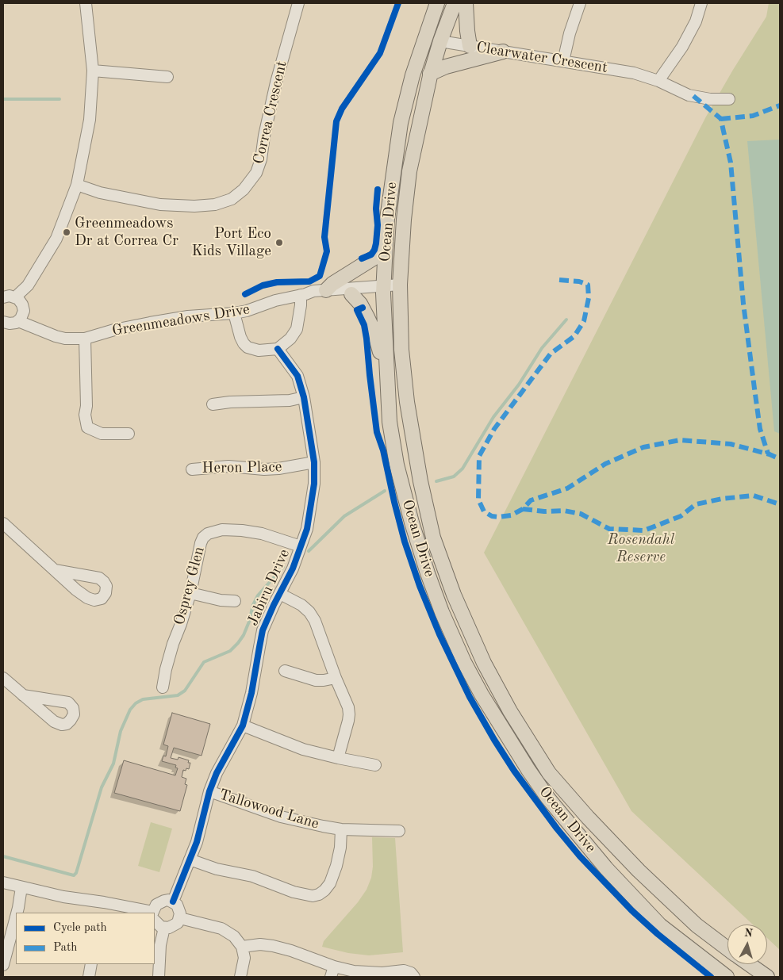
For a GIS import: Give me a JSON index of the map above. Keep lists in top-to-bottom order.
{
  "streets": {
    "main road": ["Clearwater Crescent", "Ocean Drive"],
    "street": [
      "Correa Crescent",
      "Greenmeadows Drive",
      "Heron Place",
      "Osprey Glen",
      "Jabiru Drive",
      "Tallowood Lane"
    ]
  },
  "crossings": [
    ["Clearwater Crescent", "Ocean Drive"],
    ["Ocean Drive", "Greenmeadows Drive"],
    ["Heron Place", "Jabiru Drive"],
    ["Osprey Glen", "Jabiru Drive"],
    ["Jabiru Drive", "Tallowood Lane"]
  ],
  "parks": ["Rosendahl Reserve"],
  "places": ["Greenmeadows Dr at Correa Cr", "Port Eco Kids Village"],
  "legend": ["Cycle path", "Path"],
  "north": "top"
}
